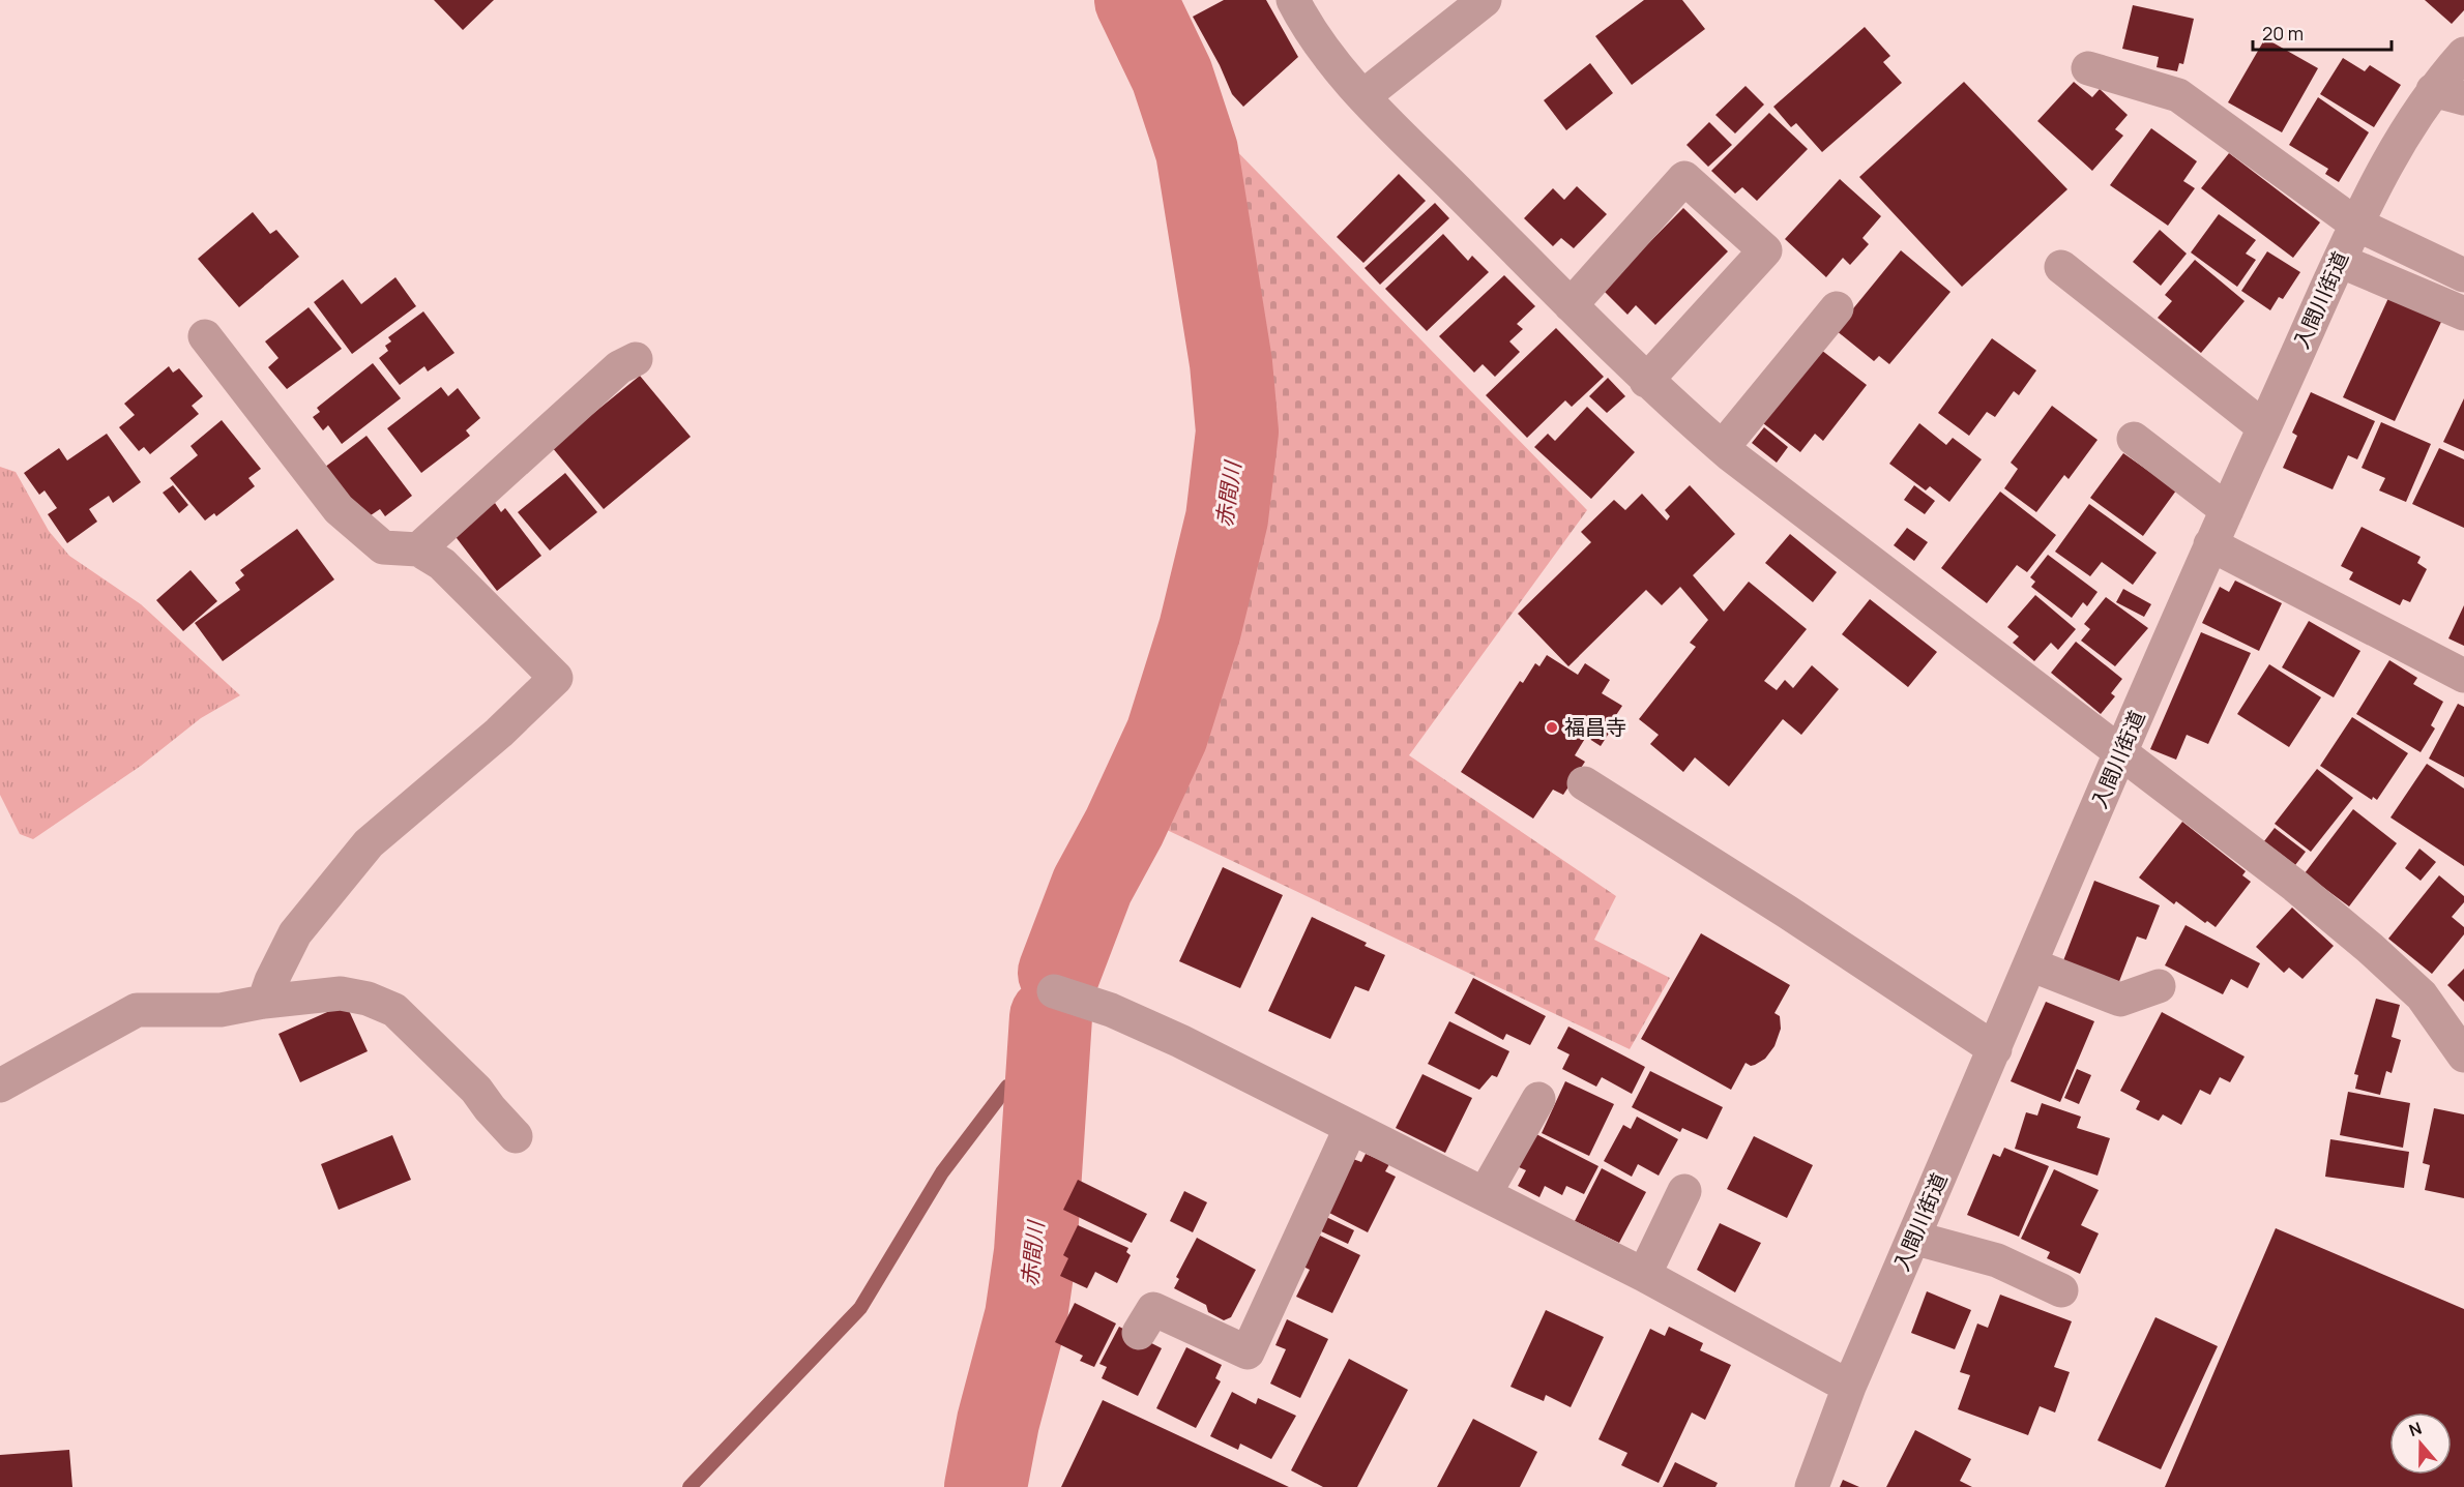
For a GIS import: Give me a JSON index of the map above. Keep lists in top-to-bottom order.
{
  "streets": {
    "street": ["入間川街道"]
  },
  "water": ["赤間川"],
  "places": ["福昌寺"],
  "scale_bar": "20 m",
  "north": "top"
}
